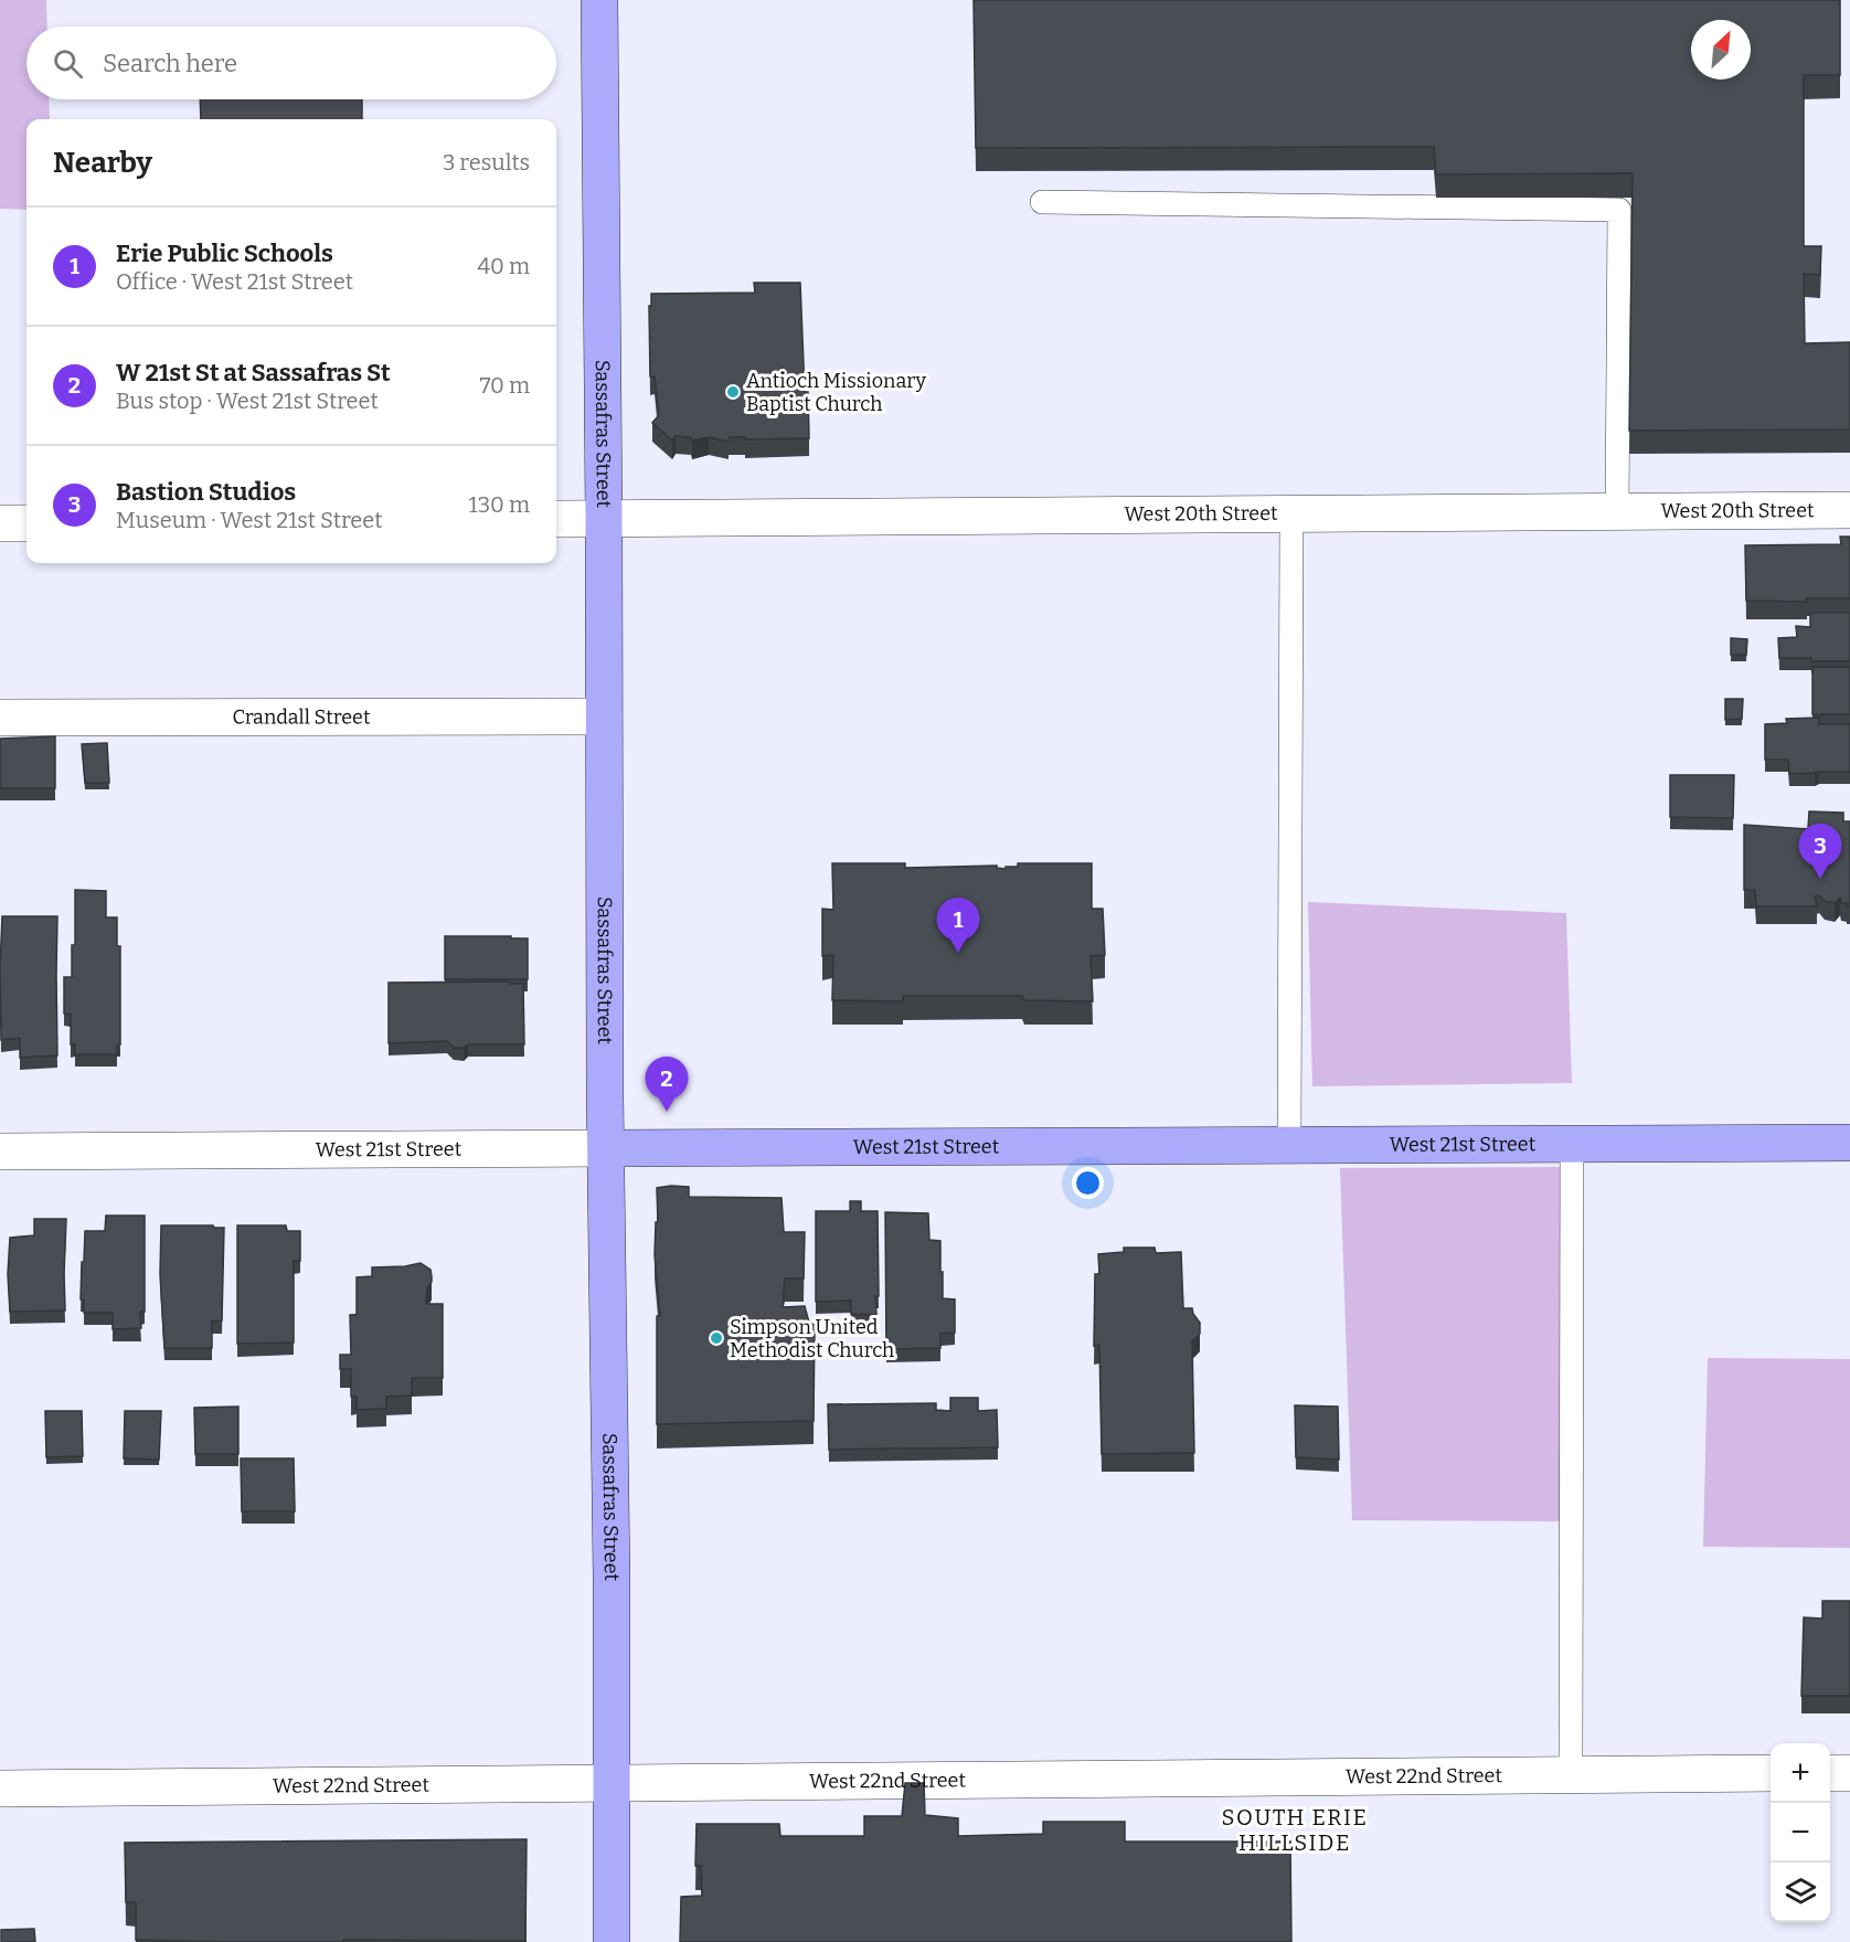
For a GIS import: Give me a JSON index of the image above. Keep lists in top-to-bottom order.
{
  "streets": {
    "street": [
      "Sassafras Street",
      "West 20th Street",
      "Crandall Street",
      "West 21st Street",
      "West 22nd Street"
    ]
  },
  "crossings": [
    ["Sassafras Street", "West 20th Street"],
    ["Sassafras Street", "Crandall Street"],
    ["Sassafras Street", "West 21st Street"],
    ["Sassafras Street", "West 22nd Street"]
  ],
  "districts": ["SOUTH ERIE HILLSIDE"],
  "places": ["Antioch Missionary Baptist Church", "Simpson United Methodist Church"],
  "north": "top right",
  "page": {
    "search": "Search here",
    "heading": ["Nearby", "3 results"],
    "list": [
      {
        "mark": "1",
        "name": "Erie Public Schools",
        "note": "Office · West 21st Street",
        "value": "40 m"
      },
      {
        "mark": "2",
        "name": "W 21st St at Sassafras St",
        "note": "Bus stop · West 21st Street",
        "value": "70 m"
      },
      {
        "mark": "3",
        "name": "Bastion Studios",
        "note": "Museum · West 21st Street",
        "value": "130 m"
      }
    ],
    "pins": ["3", "1", "2"],
    "map_buttons": ["+", "−"]
  }
}
